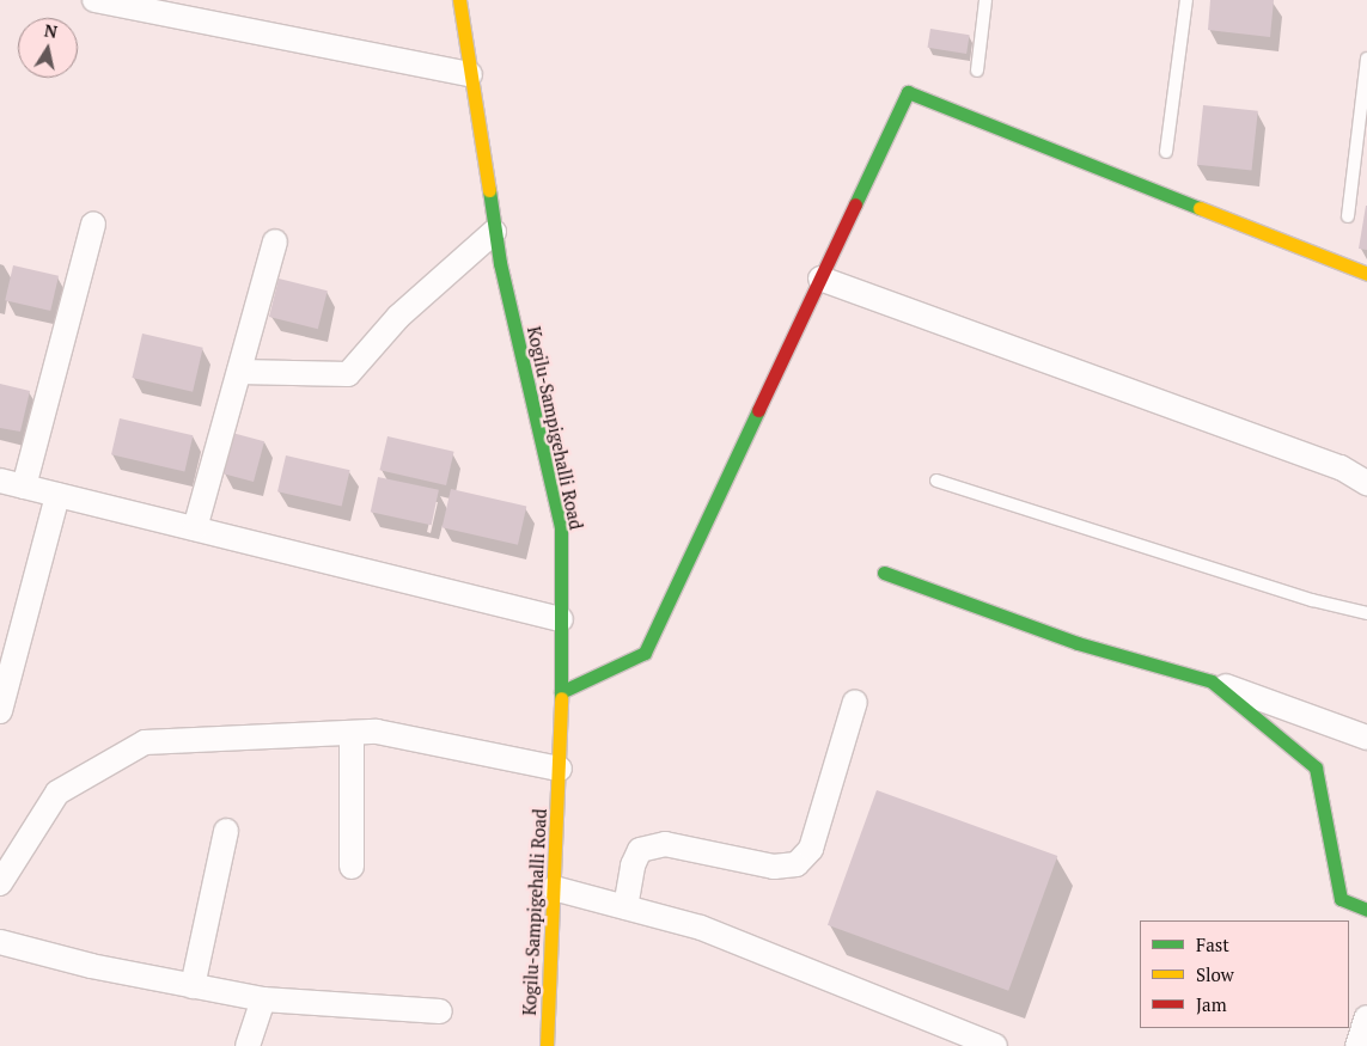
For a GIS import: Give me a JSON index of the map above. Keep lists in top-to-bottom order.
{
  "streets": {
    "street": ["Kogilu-Sampigehalli Road"]
  },
  "legend": ["Fast", "Slow", "Jam"],
  "north": "top"
}
